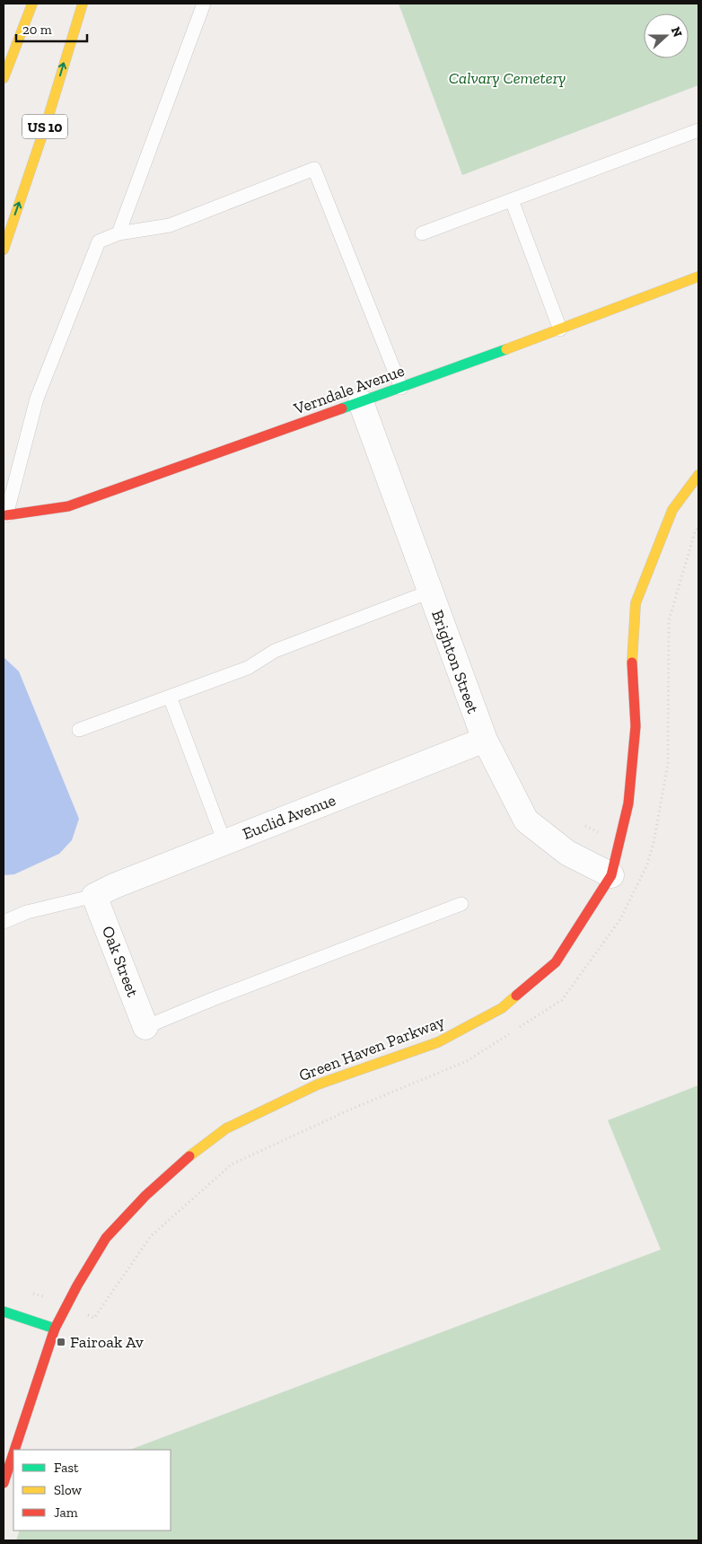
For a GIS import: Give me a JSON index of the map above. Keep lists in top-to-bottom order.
{
  "streets": {
    "main road": ["US 10", "Verndale Avenue", "Green Haven Parkway"],
    "street": ["Brighton Street", "Euclid Avenue", "Oak Street"]
  },
  "crossings": [
    ["Verndale Avenue", "Brighton Street"],
    ["Brighton Street", "Euclid Avenue"],
    ["Brighton Street", "Green Haven Parkway"],
    ["Euclid Avenue", "Oak Street"]
  ],
  "parks": ["Calvary Cemetery"],
  "places": {
    "transit": ["Fairoak Av"]
  },
  "legend": ["Fast", "Slow", "Jam"],
  "scale_bar": "20 m",
  "north": "right"
}
